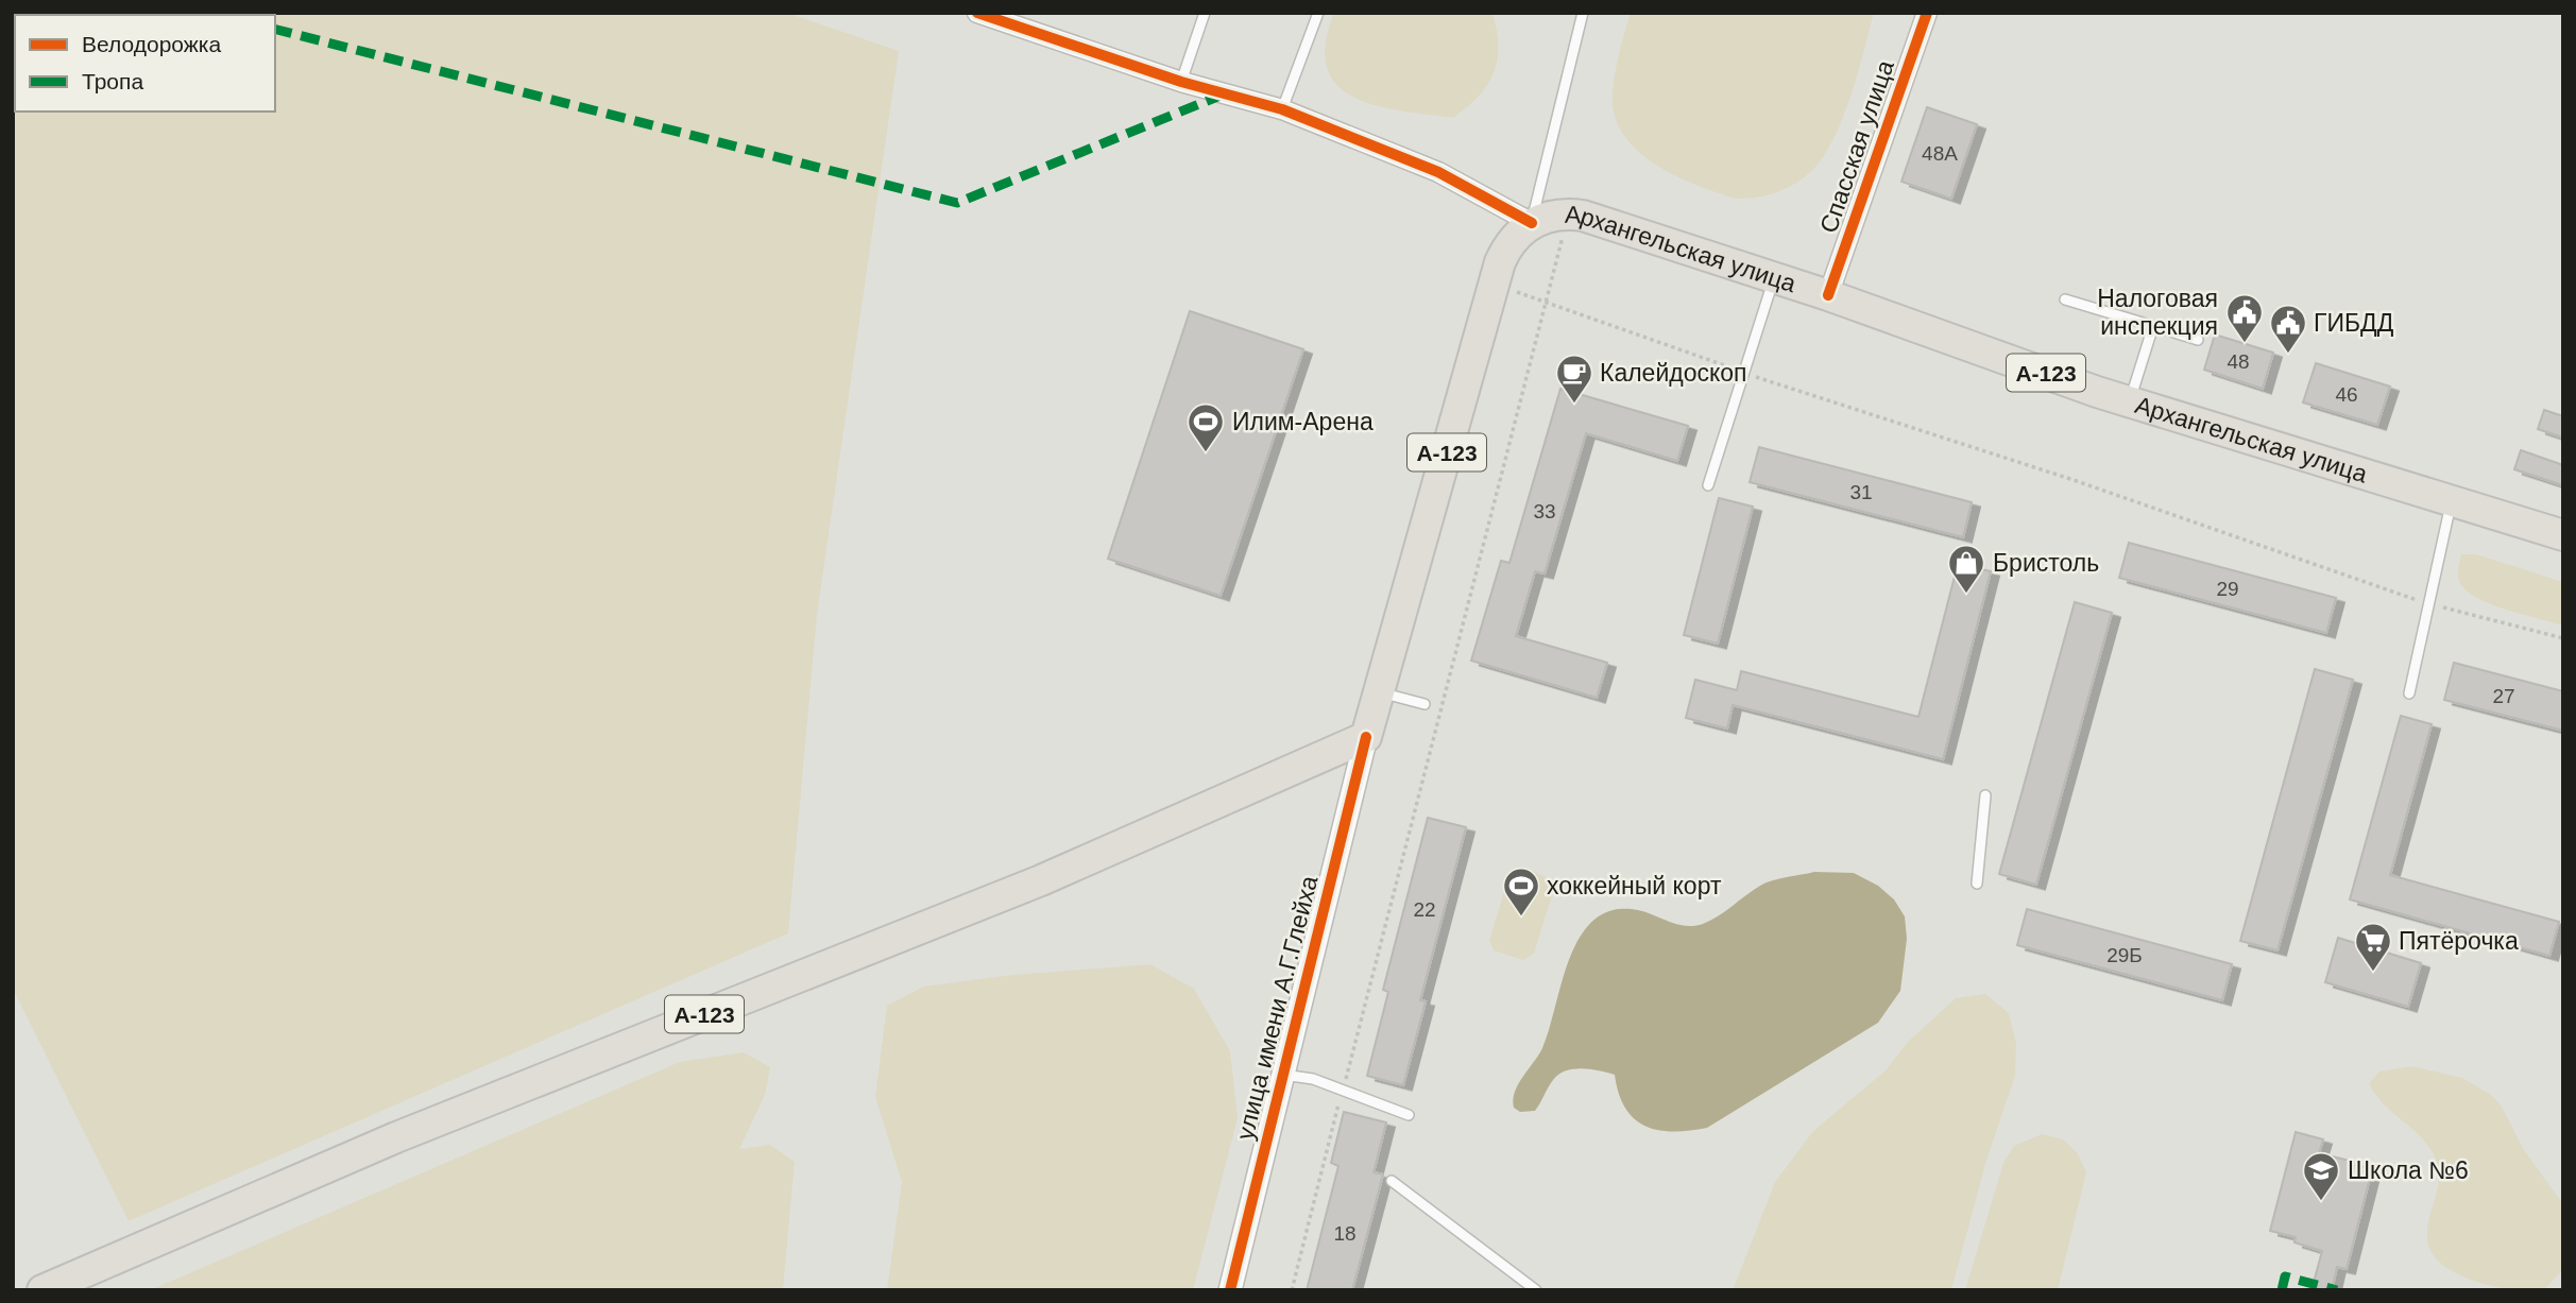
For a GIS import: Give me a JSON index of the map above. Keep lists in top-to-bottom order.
{
  "streets": {
    "main road": ["Архангельская улица", "А-123"],
    "street": ["Спасская улица", "улица имени А.Г.Глейха"]
  },
  "crossings": [
    ["Спасская улица", "Архангельская улица"],
    ["Архангельская улица", "А-123"],
    ["А-123", "улица имени А.Г.Глейха"]
  ],
  "places": {
    "public building": ["Налоговая инспекция", "ГИБДД"],
    "cafe": ["Калейдоскоп"],
    "sports": ["Илим-Арена", "хоккейный корт"],
    "shop": ["Бристоль"],
    "supermarket": ["Пятёрочка"],
    "school or university": ["Школа №6"]
  },
  "house_numbers": [
    "48А",
    "48",
    "46",
    "31",
    "33",
    "29",
    "27",
    "22",
    "29Б",
    "18"
  ],
  "legend": ["Велодорожка", "Тропа"]
}
